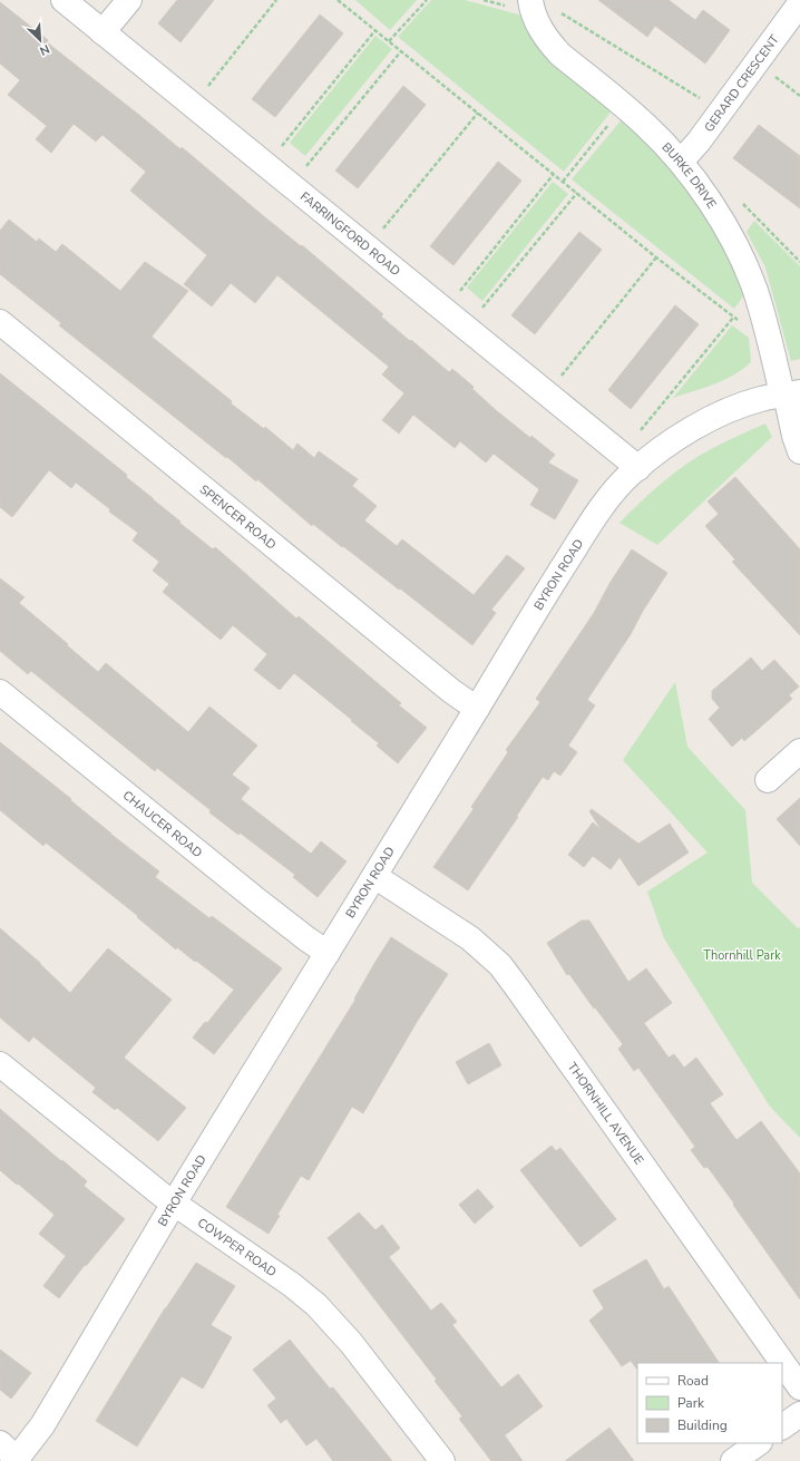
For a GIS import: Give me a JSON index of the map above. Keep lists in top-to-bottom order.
{
  "streets": {
    "street": [
      "GERARD CRESCENT",
      "BURKE DRIVE",
      "FARRINGFORD ROAD",
      "SPENCER ROAD",
      "BYRON ROAD",
      "CHAUCER ROAD",
      "THORNHILL AVENUE",
      "COWPER ROAD"
    ]
  },
  "crossings": [
    ["GERARD CRESCENT", "BURKE DRIVE"],
    ["BURKE DRIVE", "BYRON ROAD"],
    ["FARRINGFORD ROAD", "BYRON ROAD"],
    ["SPENCER ROAD", "BYRON ROAD"],
    ["BYRON ROAD", "CHAUCER ROAD"],
    ["BYRON ROAD", "THORNHILL AVENUE"],
    ["BYRON ROAD", "COWPER ROAD"]
  ],
  "parks": ["Thornhill Park"],
  "legend": ["Road", "Park", "Building"],
  "north": "bottom right"
}
